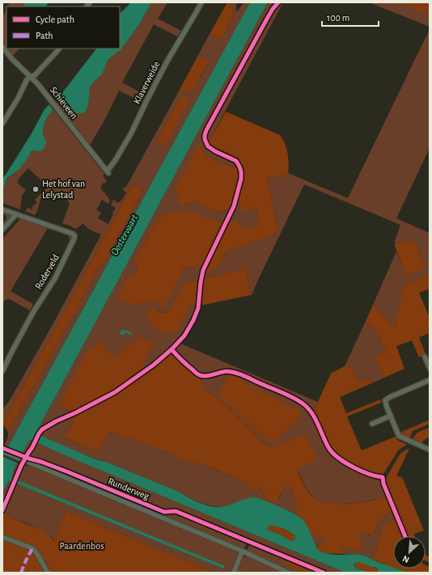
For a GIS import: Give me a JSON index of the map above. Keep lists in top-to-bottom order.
{
  "streets": {
    "street": [
      "Klaverweide",
      "Schieveen",
      "Roderveld",
      "Runderweg"
    ]
  },
  "crossings": [
    ["Klaverweide", "Schieveen"]
  ],
  "water": ["Oostervaart"],
  "parks": ["Paardenbos"],
  "places": ["Het hof van Lelystad"],
  "legend": ["Cycle path", "Path"],
  "scale_bar": "100 m",
  "north": "bottom left"
}
